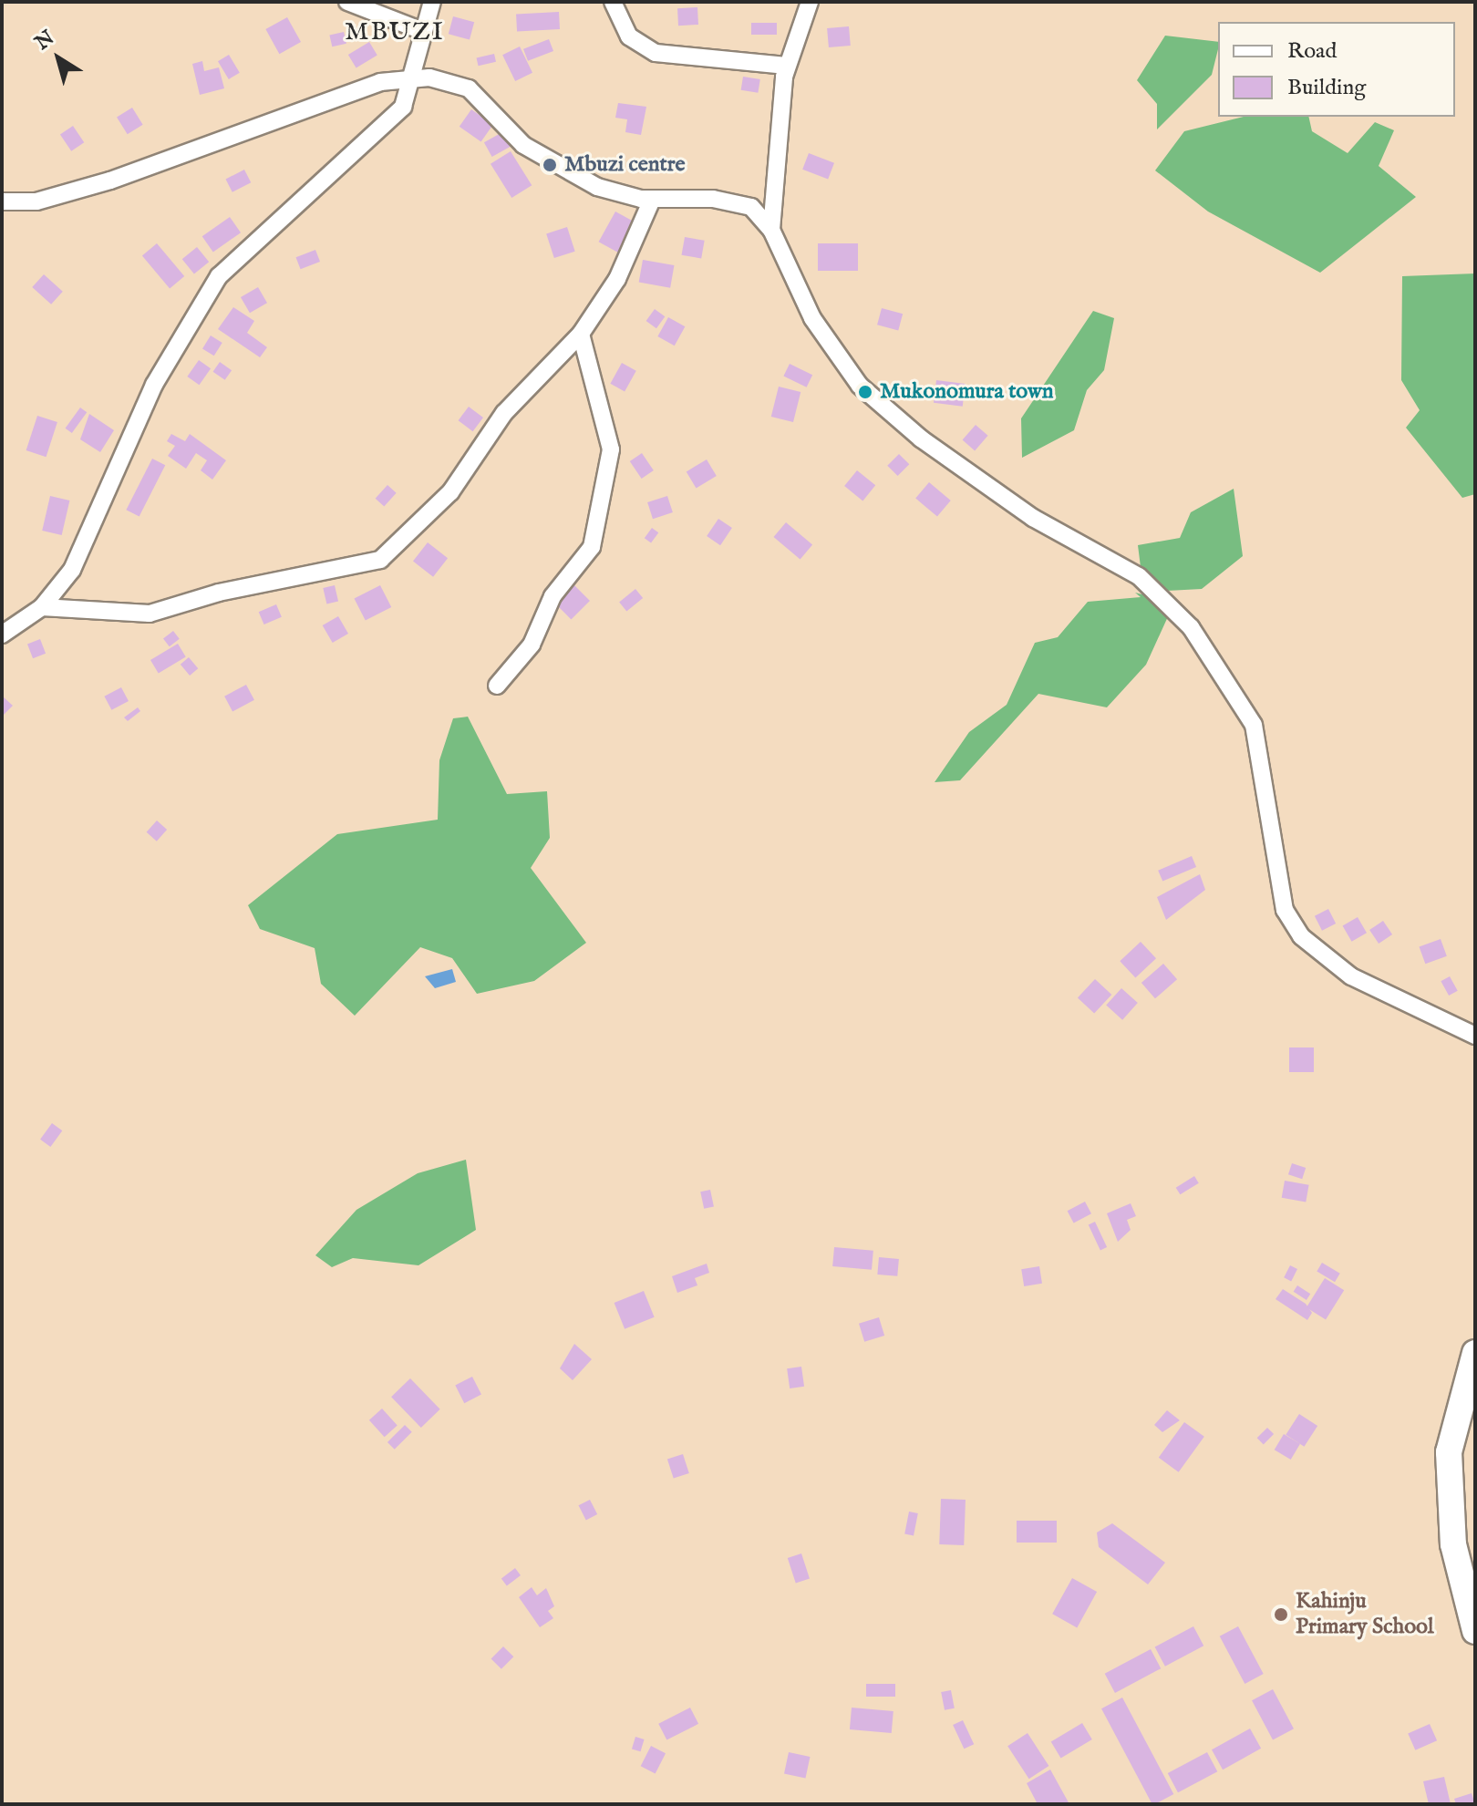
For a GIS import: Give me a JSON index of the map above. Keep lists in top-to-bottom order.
{
  "districts": ["MBUZI"],
  "places": ["Mbuzi centre", "Mukonomura town", "Kahinju Primary School"],
  "legend": ["Road", "Building"],
  "north": "top left"
}
